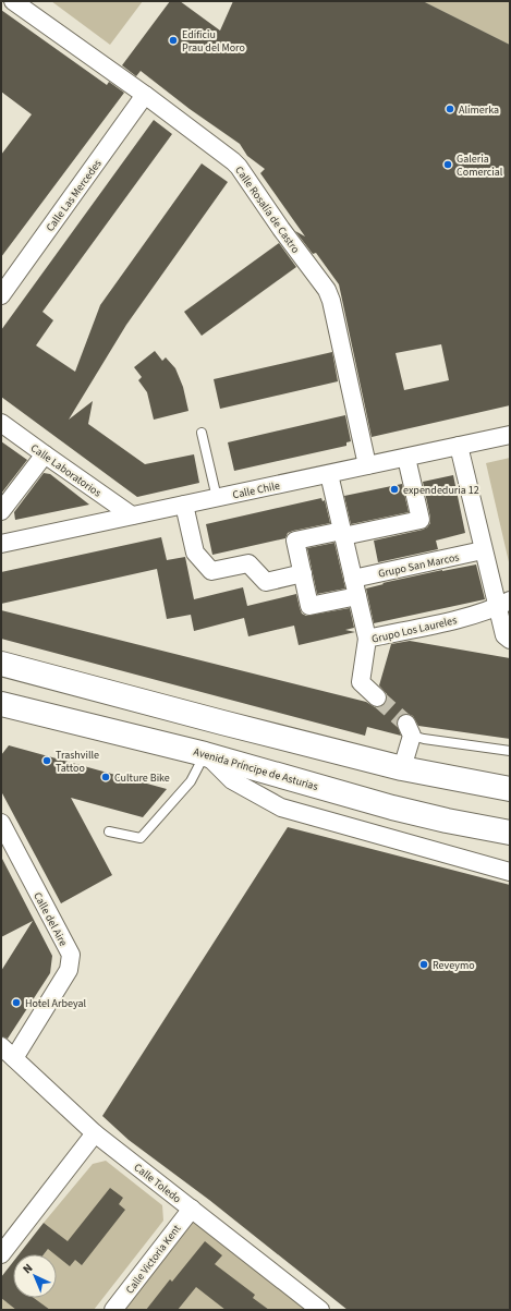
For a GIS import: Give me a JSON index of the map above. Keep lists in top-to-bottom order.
{
  "streets": {
    "highway": ["Avenida Príncipe de Asturias"],
    "street": [
      "Calle Las Mercedes",
      "Calle Rosalía de Castro",
      "Calle Laboratorios",
      "Calle Chile",
      "Grupo San Marcos",
      "Grupo Los Laureles",
      "Calle del Aire",
      "Calle Toledo",
      "Calle Victoria Kent"
    ]
  },
  "crossings": [
    ["Calle Las Mercedes", "Calle Rosalía de Castro"],
    ["Calle Rosalía de Castro", "Calle Chile"],
    ["Calle Laboratorios", "Calle Chile"],
    ["Calle del Aire", "Calle Toledo"],
    ["Calle Toledo", "Calle Victoria Kent"]
  ],
  "places": [
    "Edificiu Prau del Moro",
    "Alimerka",
    "Galeria Comercial",
    "expendeduria 12",
    "Trashville Tattoo",
    "Culture Bike",
    "Reveymo",
    "Hotel Arbeyal"
  ],
  "north": "top left"
}
